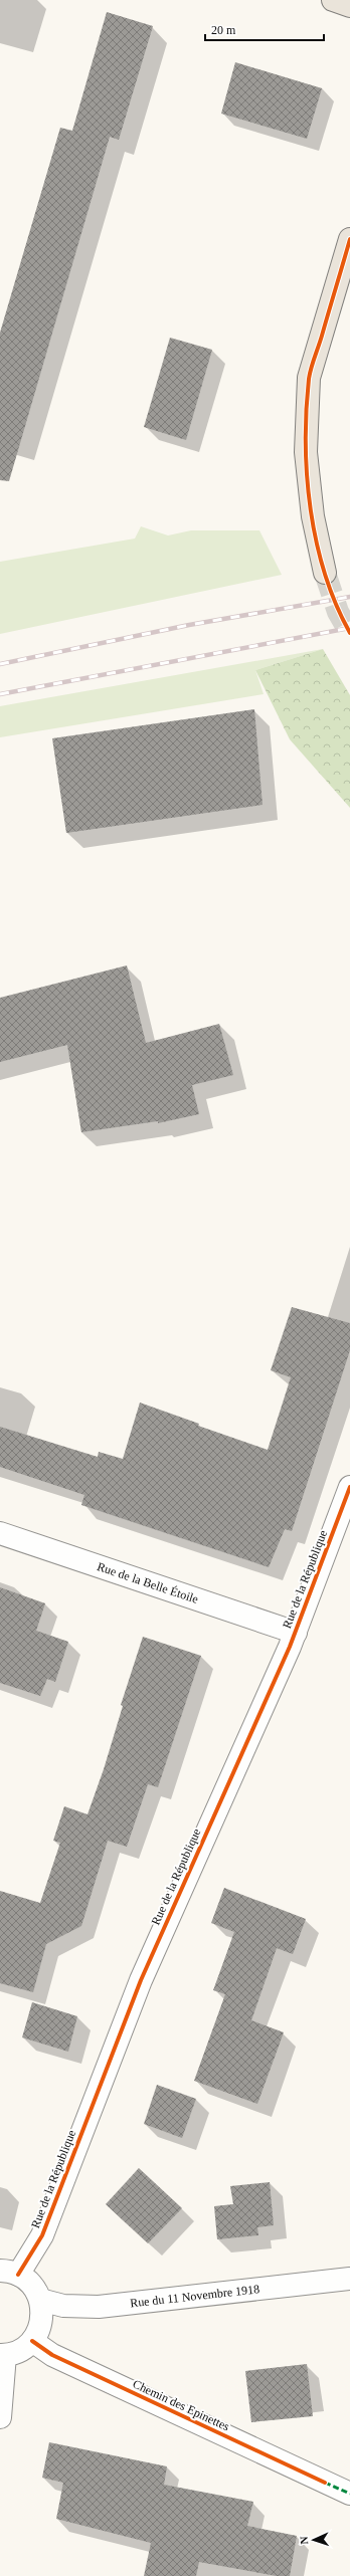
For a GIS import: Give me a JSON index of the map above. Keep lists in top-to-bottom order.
{
  "streets": {
    "street": [
      "Rue de la République",
      "Rue de la Belle Étoile",
      "Rue du 11 Novembre 1918",
      "Chemin des Epinettes"
    ]
  },
  "crossings": [
    ["Rue de la République", "Rue de la Belle Étoile"]
  ],
  "scale_bar": "20 m",
  "north": "left"
}
